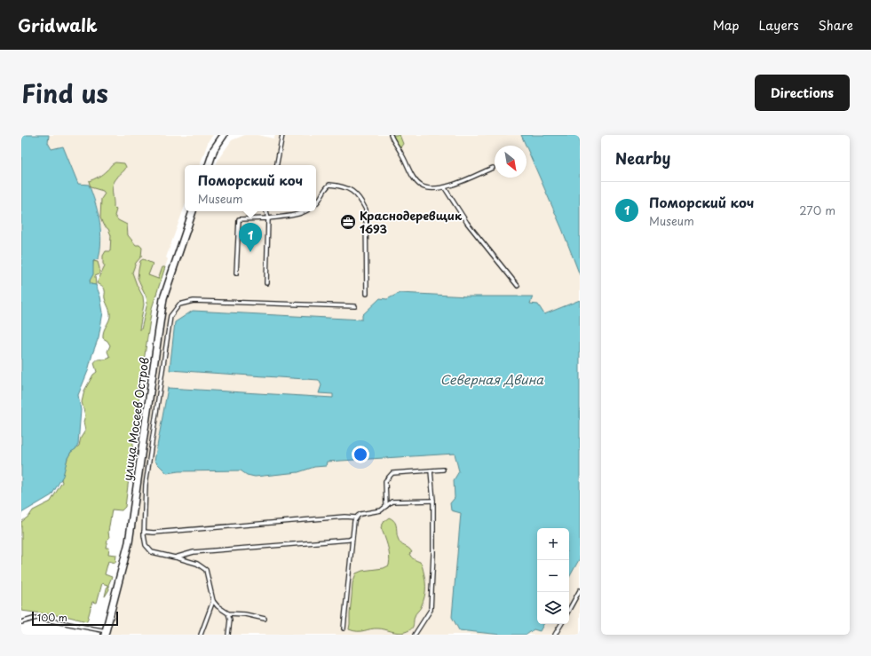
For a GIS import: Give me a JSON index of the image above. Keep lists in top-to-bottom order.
{
  "streets": {
    "street": ["улица Мосеев Остров"]
  },
  "water": ["Северная Двина"],
  "places": {
    "office": ["Краснодеревщик 1693"]
  },
  "scale_bar": "100 m",
  "north": "bottom right",
  "page": {
    "header": "Gridwalk",
    "nav": ["Map", "Layers", "Share"],
    "title": "Find us",
    "buttons": "Directions",
    "heading": "Nearby",
    "popup": ["Поморский коч", "Museum"],
    "list": [
      {
        "mark": "1",
        "name": "Поморский коч",
        "note": "Museum",
        "value": "270 m"
      }
    ],
    "pins": "1",
    "map_buttons": ["+", "−"],
    "scale": "100 m"
  }
}
